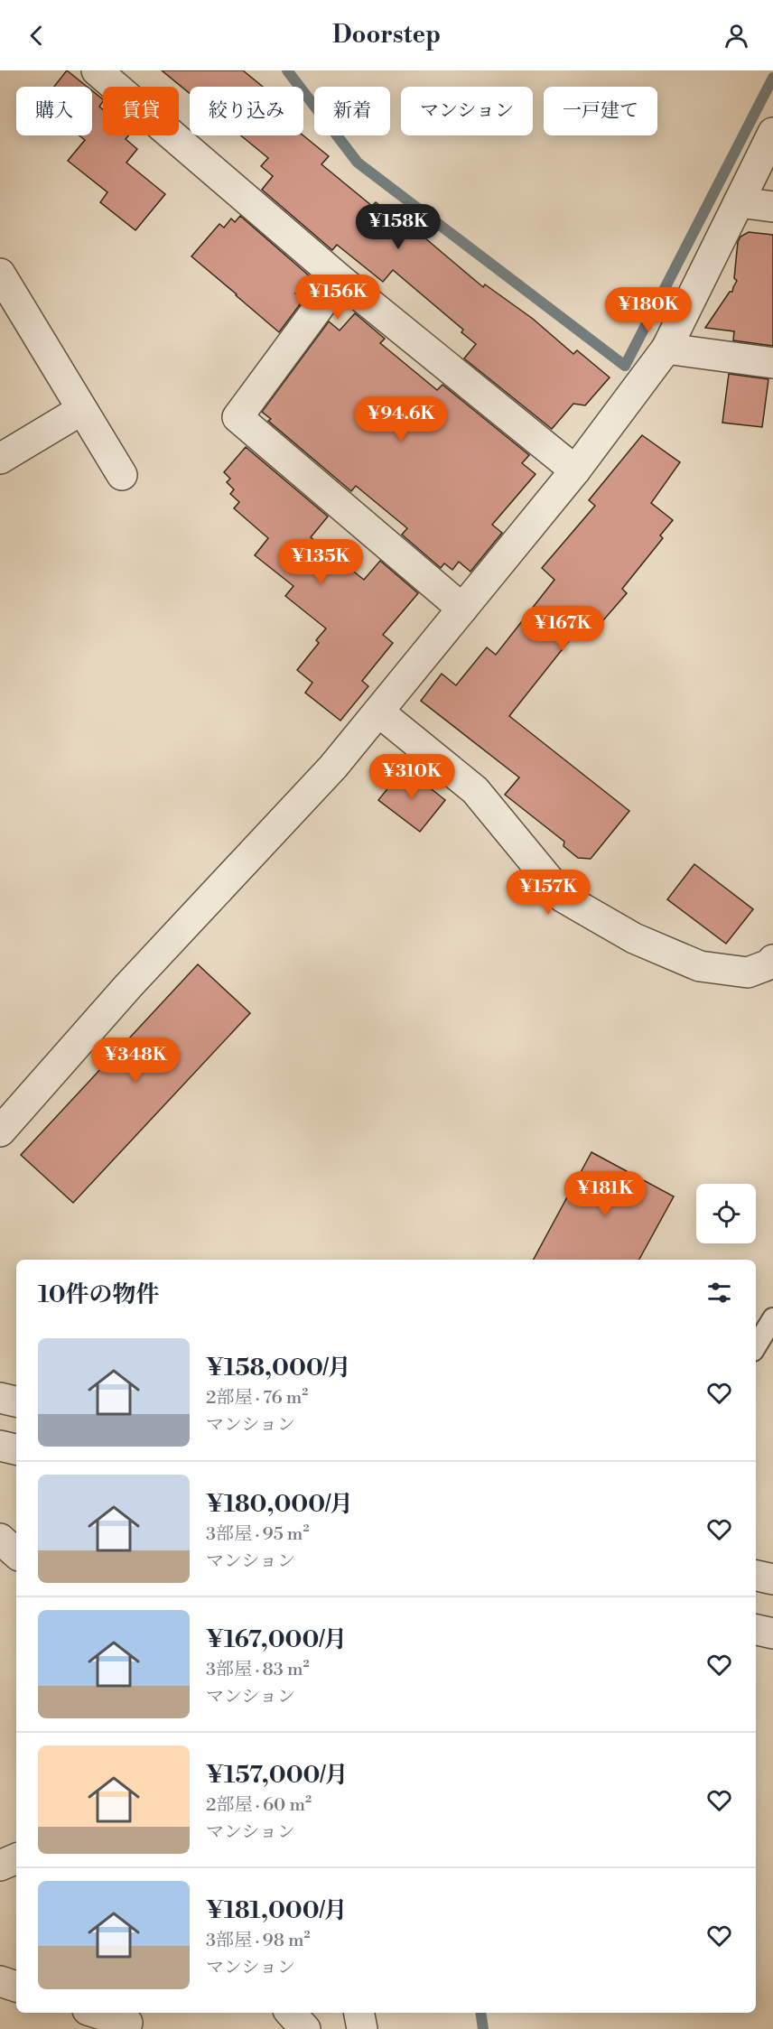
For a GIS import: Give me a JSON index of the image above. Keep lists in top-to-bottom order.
{
  "page": {
    "header": "Doorstep",
    "chip": [
      "購入",
      "賃貸",
      "絞り込み",
      "新着",
      "マンション",
      "一戸建て"
    ],
    "price": [
      "¥158K",
      "¥156K",
      "¥180K",
      "¥94.6K",
      "¥135K",
      "¥167K",
      "¥310K",
      "¥157K",
      "¥348K",
      "¥181K"
    ],
    "heading": "10件の物件",
    "list": [
      {
        "name": "¥158,000/月",
        "note": "2部屋 · 76 m² · マンション"
      },
      {
        "name": "¥180,000/月",
        "note": "3部屋 · 95 m² · マンション"
      },
      {
        "name": "¥167,000/月",
        "note": "3部屋 · 83 m² · マンション"
      },
      {
        "name": "¥157,000/月",
        "note": "2部屋 · 60 m² · マンション"
      },
      {
        "name": "¥181,000/月",
        "note": "3部屋 · 98 m² · マンション"
      }
    ]
  }
}
